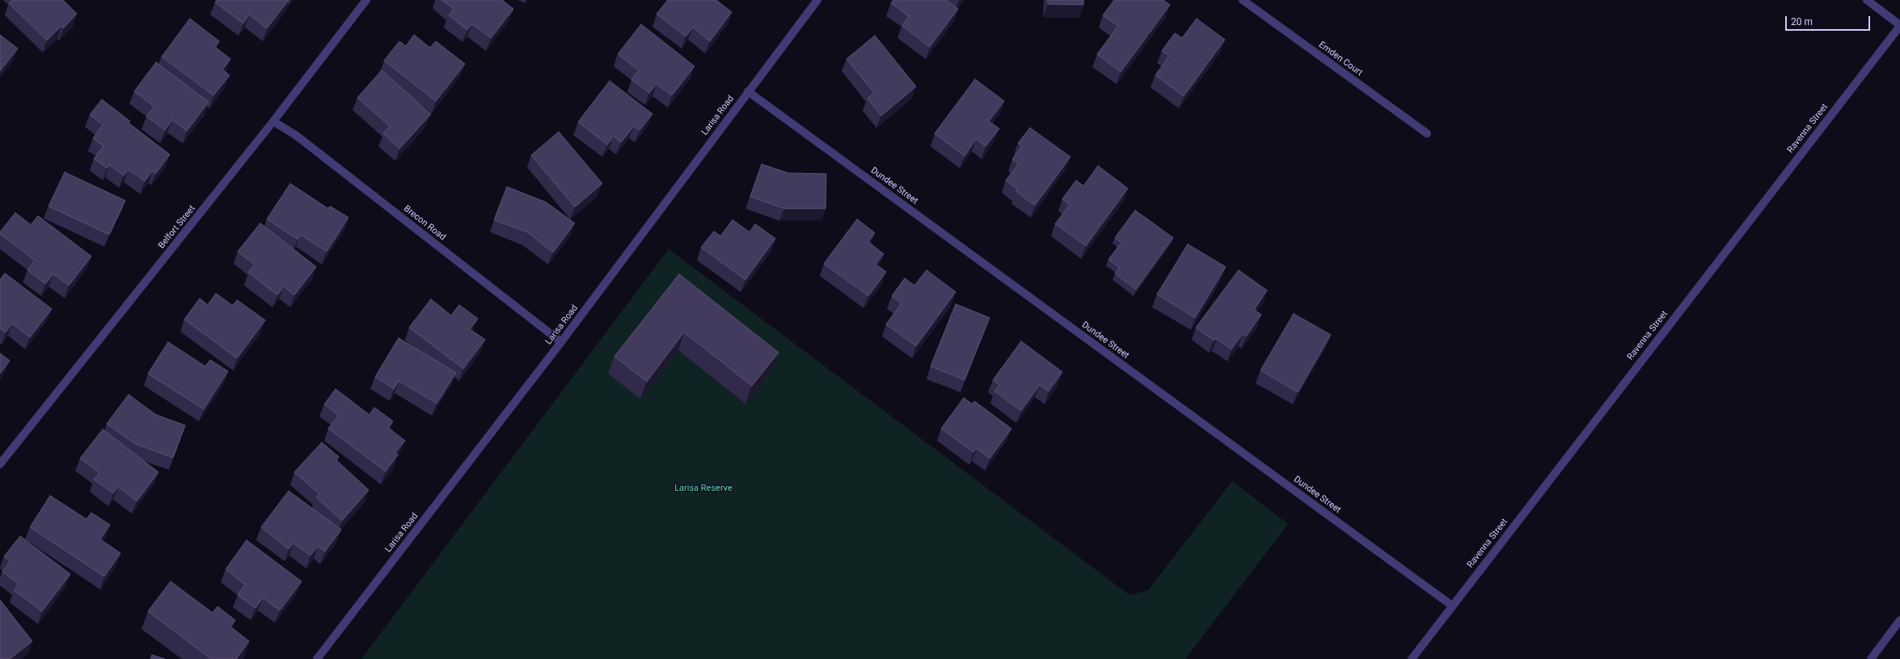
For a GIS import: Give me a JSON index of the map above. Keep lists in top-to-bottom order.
{
  "streets": {
    "street": [
      "Emden Court",
      "Larisa Road",
      "Ravenna Street",
      "Dundee Street",
      "Brecon Road",
      "Belfort Street"
    ]
  },
  "crossings": [
    ["Larisa Road", "Dundee Street"],
    ["Larisa Road", "Brecon Road"],
    ["Ravenna Street", "Dundee Street"],
    ["Brecon Road", "Belfort Street"]
  ],
  "parks": ["Larisa Reserve"],
  "scale_bar": "20 m"
}
